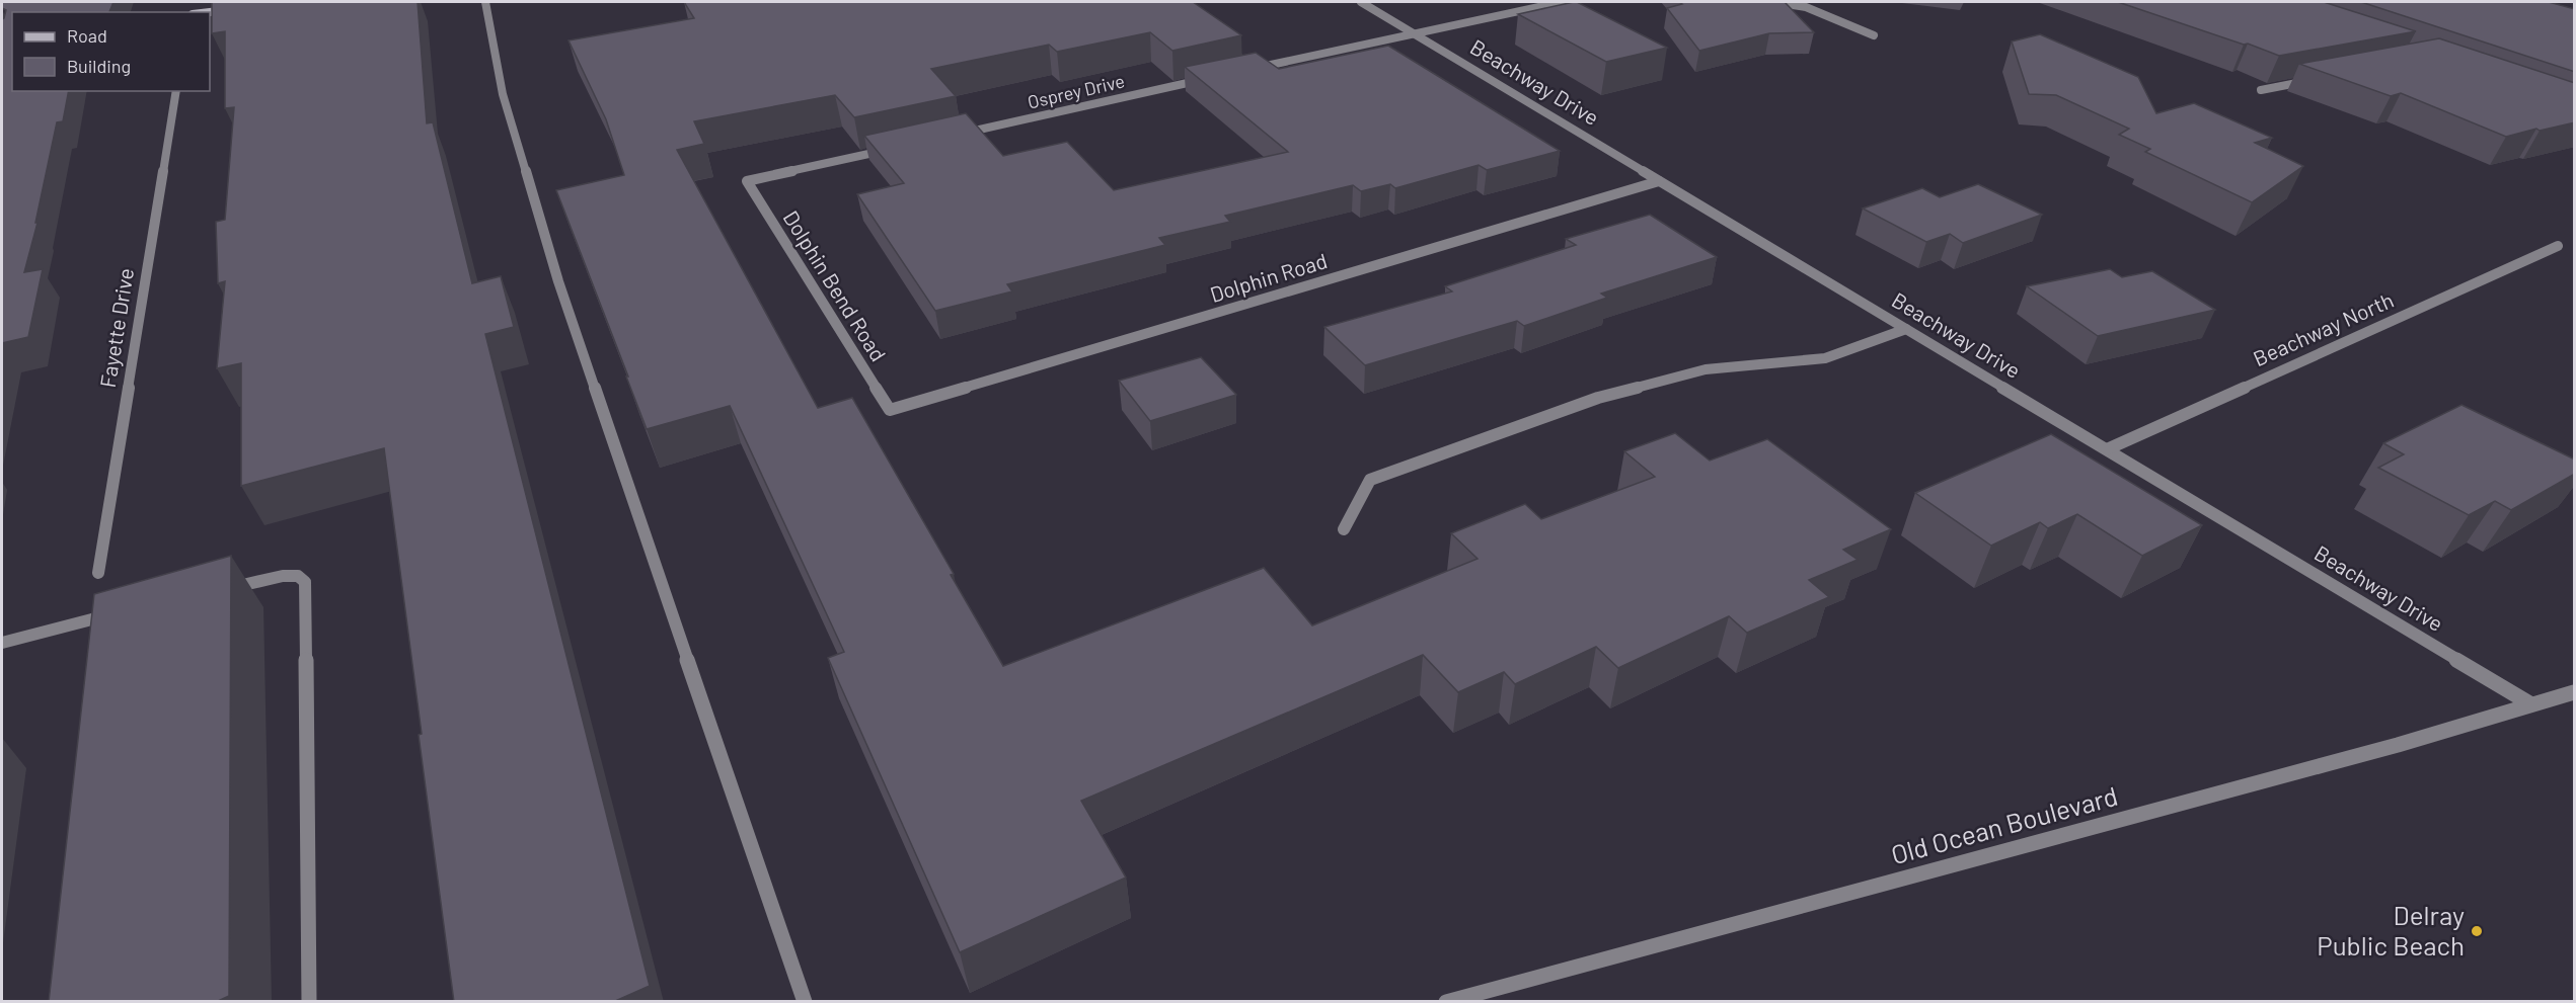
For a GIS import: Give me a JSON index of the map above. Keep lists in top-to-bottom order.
{
  "streets": {
    "street": [
      "Beachway Drive",
      "Osprey Drive",
      "Dolphin Road",
      "Dolphin Bend Road",
      "Fayette Drive",
      "Beachway North",
      "Old Ocean Boulevard"
    ]
  },
  "crossings": [
    ["Beachway Drive", "Dolphin Road"],
    ["Beachway Drive", "Beachway North"],
    ["Beachway Drive", "Old Ocean Boulevard"],
    ["Dolphin Road", "Dolphin Bend Road"]
  ],
  "places": ["Delray Public Beach"],
  "legend": ["Road", "Building"]
}
